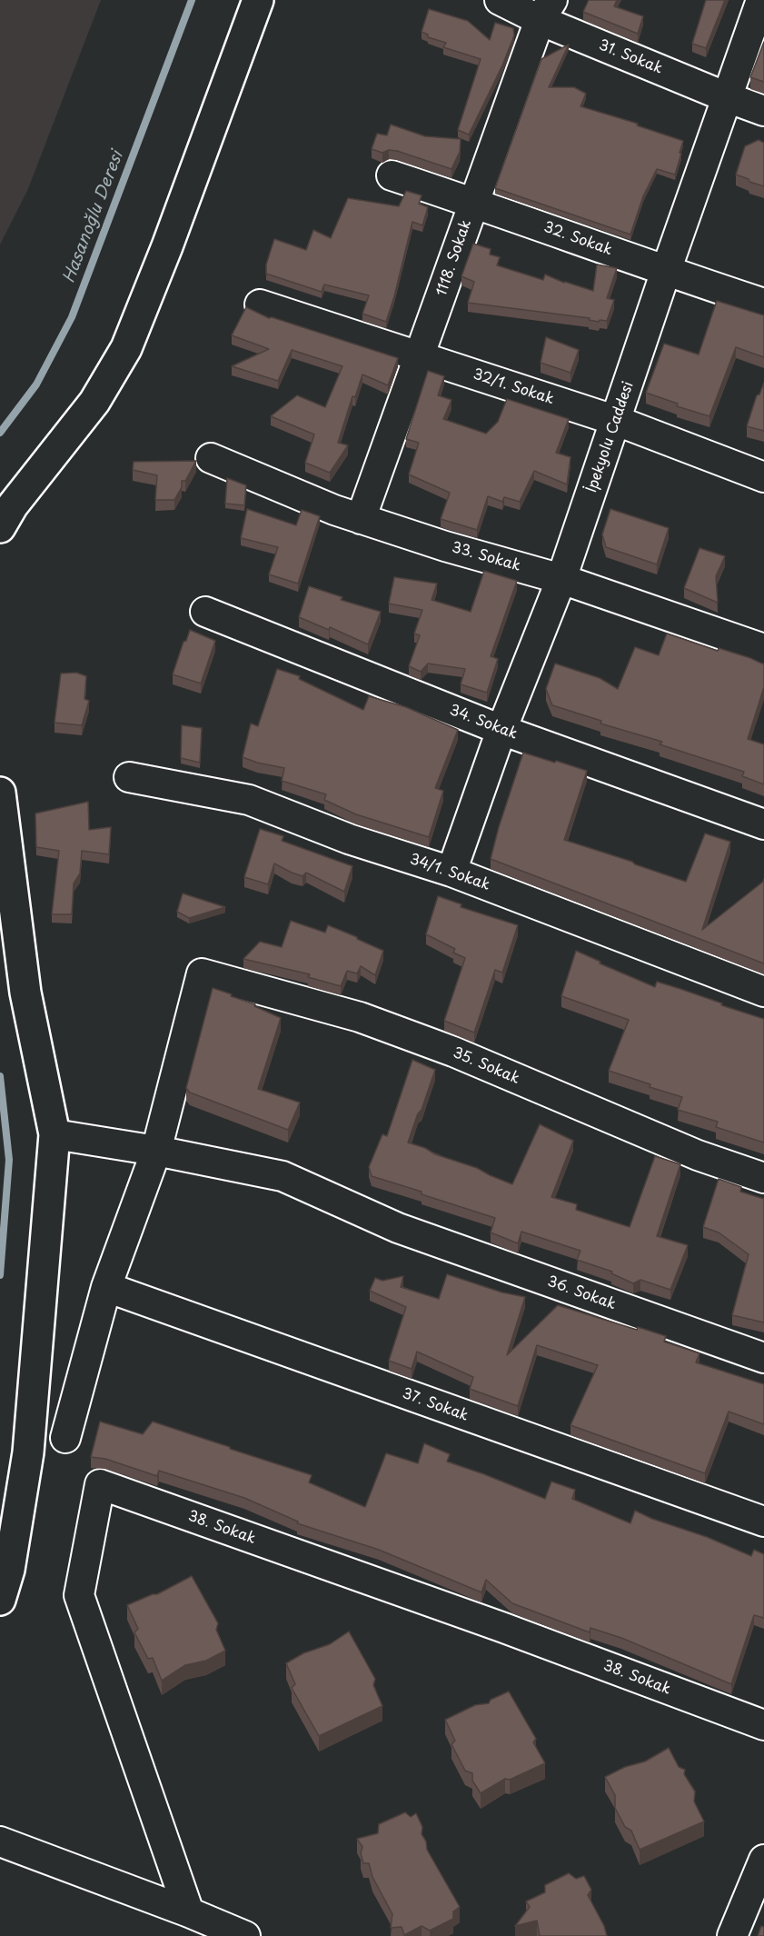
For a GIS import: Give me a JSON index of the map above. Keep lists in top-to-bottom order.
{
  "streets": {
    "street": [
      "31. Sokak",
      "32. Sokak",
      "1118. Sokak",
      "32/1. Sokak",
      "İpekyolu Caddesi",
      "33. Sokak",
      "34. Sokak",
      "34/1. Sokak",
      "35. Sokak",
      "36. Sokak",
      "37. Sokak",
      "38. Sokak"
    ]
  },
  "crossings": [
    ["31. Sokak", "1118. Sokak"],
    ["31. Sokak", "İpekyolu Caddesi"],
    ["32. Sokak", "1118. Sokak"],
    ["32. Sokak", "İpekyolu Caddesi"],
    ["1118. Sokak", "32/1. Sokak"],
    ["1118. Sokak", "33. Sokak"],
    ["32/1. Sokak", "İpekyolu Caddesi"],
    ["İpekyolu Caddesi", "33. Sokak"],
    ["İpekyolu Caddesi", "34. Sokak"],
    ["İpekyolu Caddesi", "34/1. Sokak"],
    ["35. Sokak", "36. Sokak"]
  ],
  "water": ["Hasanoğlu Deresi"]
}
